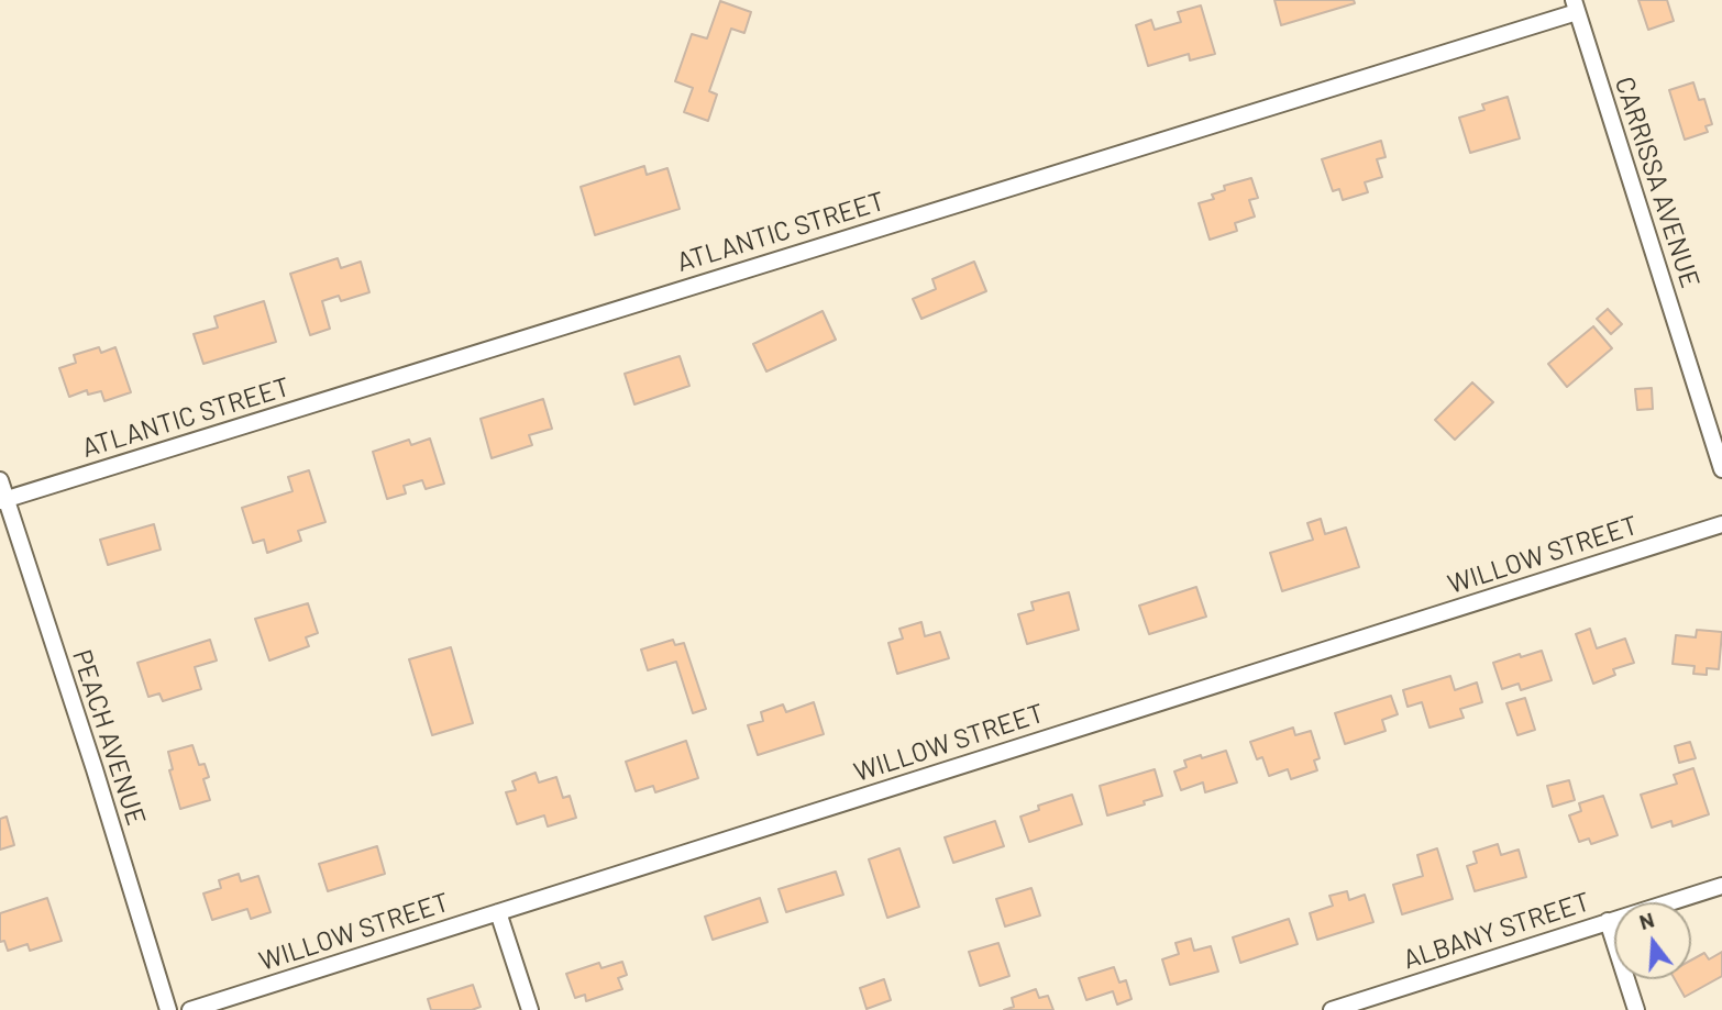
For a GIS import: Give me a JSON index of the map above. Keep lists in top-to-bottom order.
{
  "streets": {
    "street": [
      "CARRISSA AVENUE",
      "ATLANTIC STREET",
      "WILLOW STREET",
      "PEACH AVENUE",
      "ALBANY STREET"
    ]
  },
  "crossings": [
    ["CARRISSA AVENUE", "ATLANTIC STREET"],
    ["ATLANTIC STREET", "PEACH AVENUE"]
  ],
  "north": "top"
}
